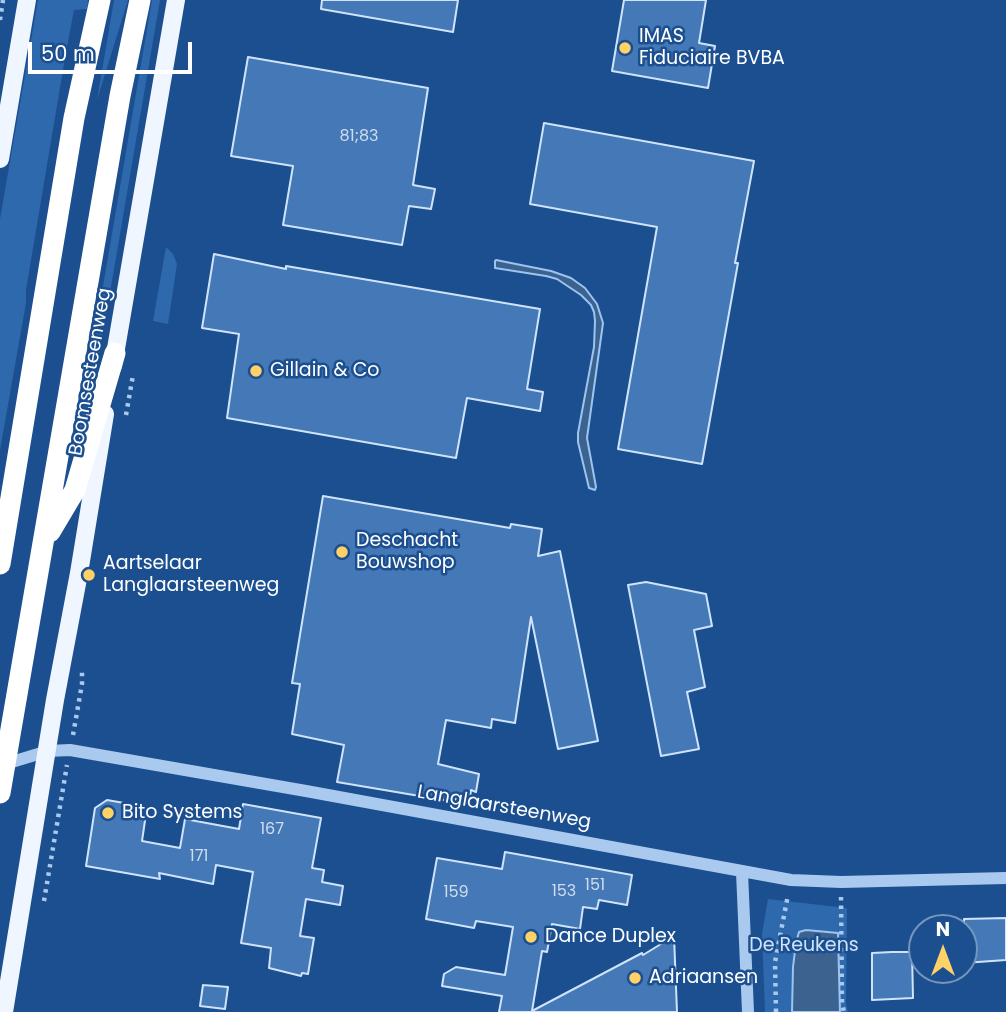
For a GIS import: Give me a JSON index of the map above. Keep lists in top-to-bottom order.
{
  "streets": {
    "main road": ["Boomsesteenweg"],
    "street": ["Langlaarsteenweg"]
  },
  "crossings": [
    ["Boomsesteenweg", "Langlaarsteenweg"]
  ],
  "parks": ["De Reukens"],
  "places": [
    "IMAS Fiduciaire BVBA",
    "Gillain & Co",
    "Deschacht Bouwshop",
    "Aartselaar Langlaarsteenweg",
    "Bito Systems",
    "Dance Duplex",
    "Adriaansen"
  ],
  "house_numbers": [
    "81;83",
    "167",
    "171",
    "151",
    "153",
    "159"
  ],
  "scale_bar": "50 m",
  "north": "top"
}
